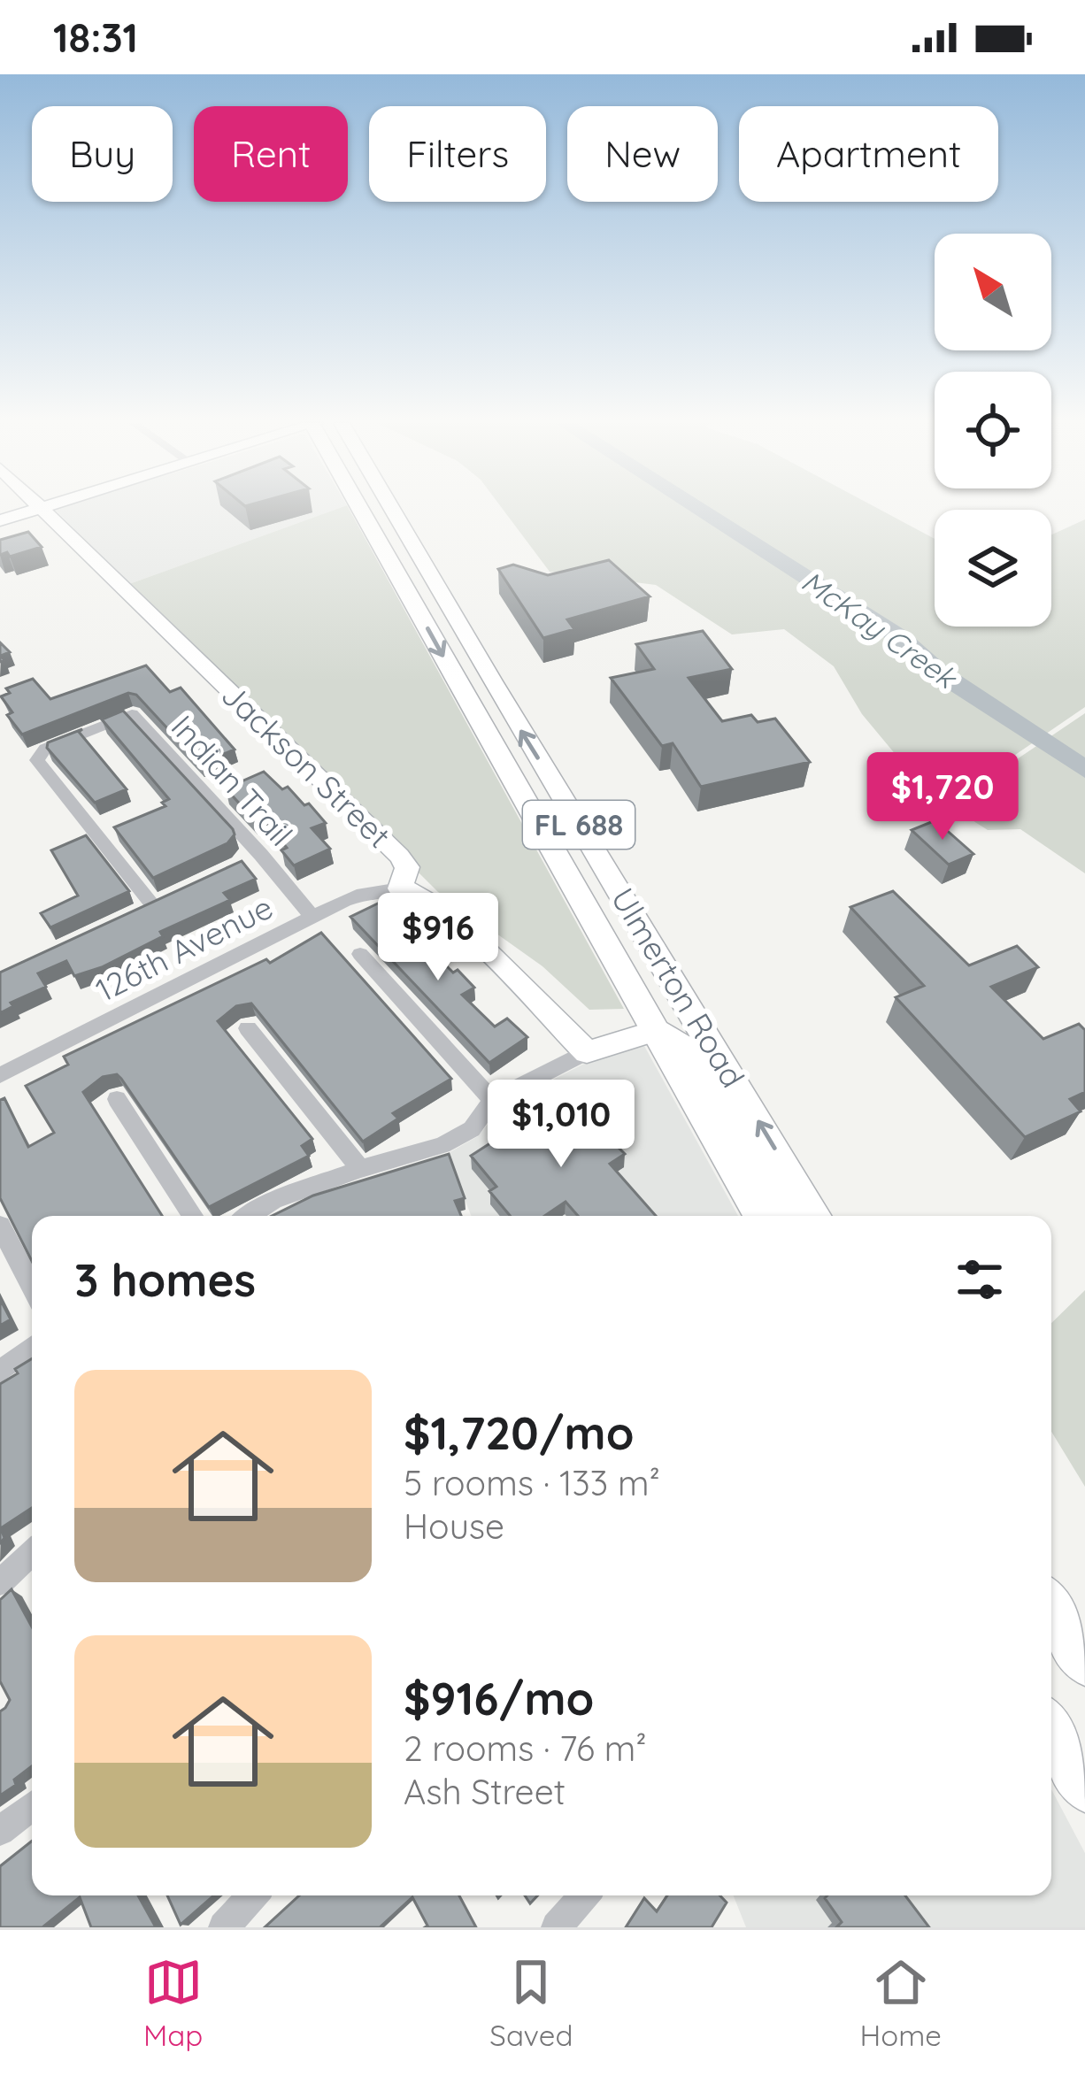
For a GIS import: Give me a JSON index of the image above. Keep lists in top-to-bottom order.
{
  "streets": {
    "main road": ["FL 688", "Ulmerton Road"],
    "street": ["Jackson Street", "Indian Trail", "126th Avenue"]
  },
  "crossings": [
    ["Jackson Street", "126th Avenue"],
    ["Indian Trail", "126th Avenue"]
  ],
  "water": ["McKay Creek"],
  "north": "top left",
  "page": {
    "status": "18:31",
    "chip": [
      "Buy",
      "Rent",
      "Filters",
      "New",
      "Apartment"
    ],
    "price": ["$1,720", "$916", "$1,010"],
    "heading": "3 homes",
    "list": [
      {
        "name": "$1,720/mo",
        "note": "5 rooms · 133 m² · House"
      },
      {
        "name": "$916/mo",
        "note": "2 rooms · 76 m² · Ash Street"
      }
    ],
    "tabs": ["Map", "Saved", "Home"]
  }
}
